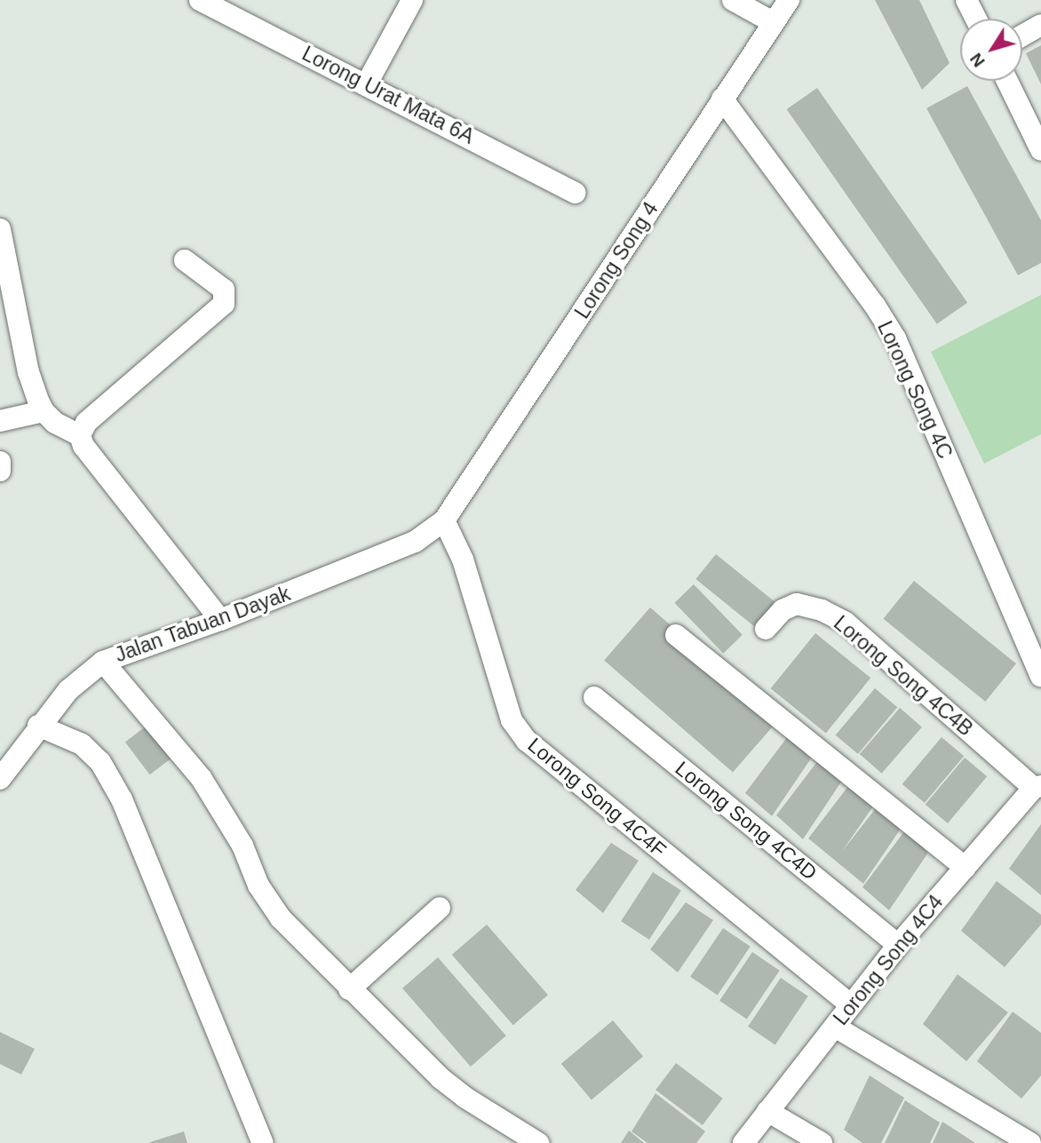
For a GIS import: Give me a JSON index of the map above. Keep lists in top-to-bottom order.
{
  "streets": {
    "street": [
      "Lorong Urat Mata 6A",
      "Lorong Song 4",
      "Lorong Song 4C",
      "Jalan Tabuan Dayak",
      "Lorong Song 4C4B",
      "Lorong Song 4C4F",
      "Lorong Song 4C4D",
      "Lorong Song 4C4"
    ]
  },
  "crossings": [
    ["Lorong Song 4", "Lorong Song 4C"],
    ["Lorong Song 4", "Jalan Tabuan Dayak"],
    ["Lorong Song 4", "Lorong Song 4C4F"],
    ["Jalan Tabuan Dayak", "Lorong Song 4C4F"],
    ["Lorong Song 4C4B", "Lorong Song 4C4"],
    ["Lorong Song 4C4F", "Lorong Song 4C4"],
    ["Lorong Song 4C4D", "Lorong Song 4C4"]
  ],
  "north": "bottom left"
}
